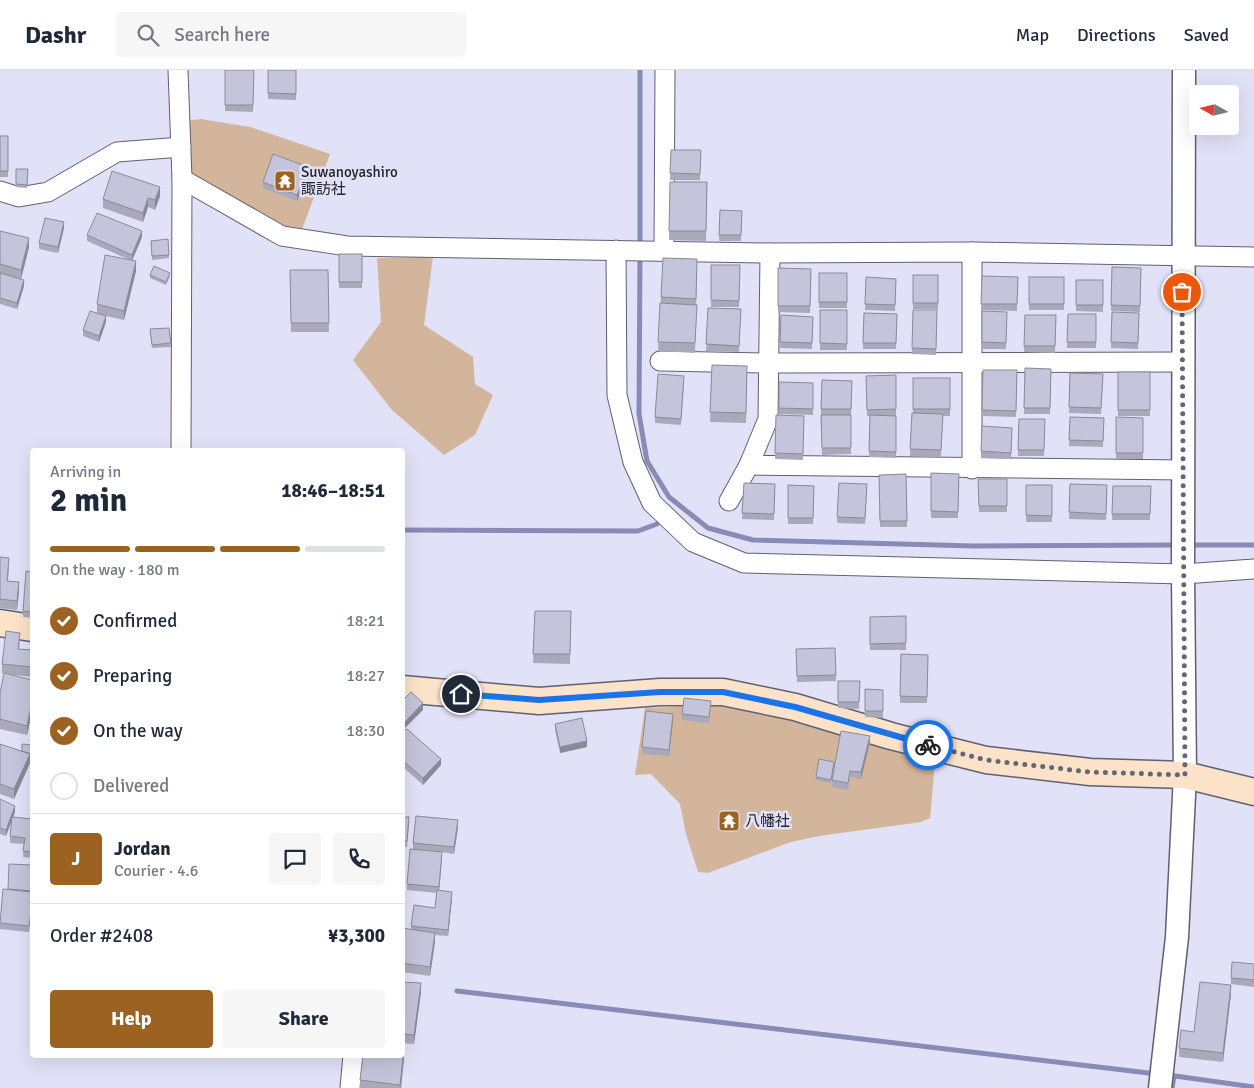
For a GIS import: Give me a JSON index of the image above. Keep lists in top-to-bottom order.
{
  "places": {
    "temple": ["Suwanoyashiro 諏訪社", "八幡社"]
  },
  "north": "left",
  "page": {
    "header": "Dashr",
    "search": "Search here",
    "nav": ["Map", "Directions", "Saved"],
    "heading": ["2 min", "Arriving in", "18:46–18:51"],
    "panel": [
      "Jordan",
      "Courier · 4.6",
      "Order #2408",
      "¥3,300"
    ],
    "bar": "On the way · 180 m",
    "list": [
      ["Confirmed", "18:21"],
      ["Preparing", "18:27"],
      ["On the way", "18:30"],
      "Delivered"
    ],
    "round": "J",
    "buttons": ["Help", "Share"]
  }
}
